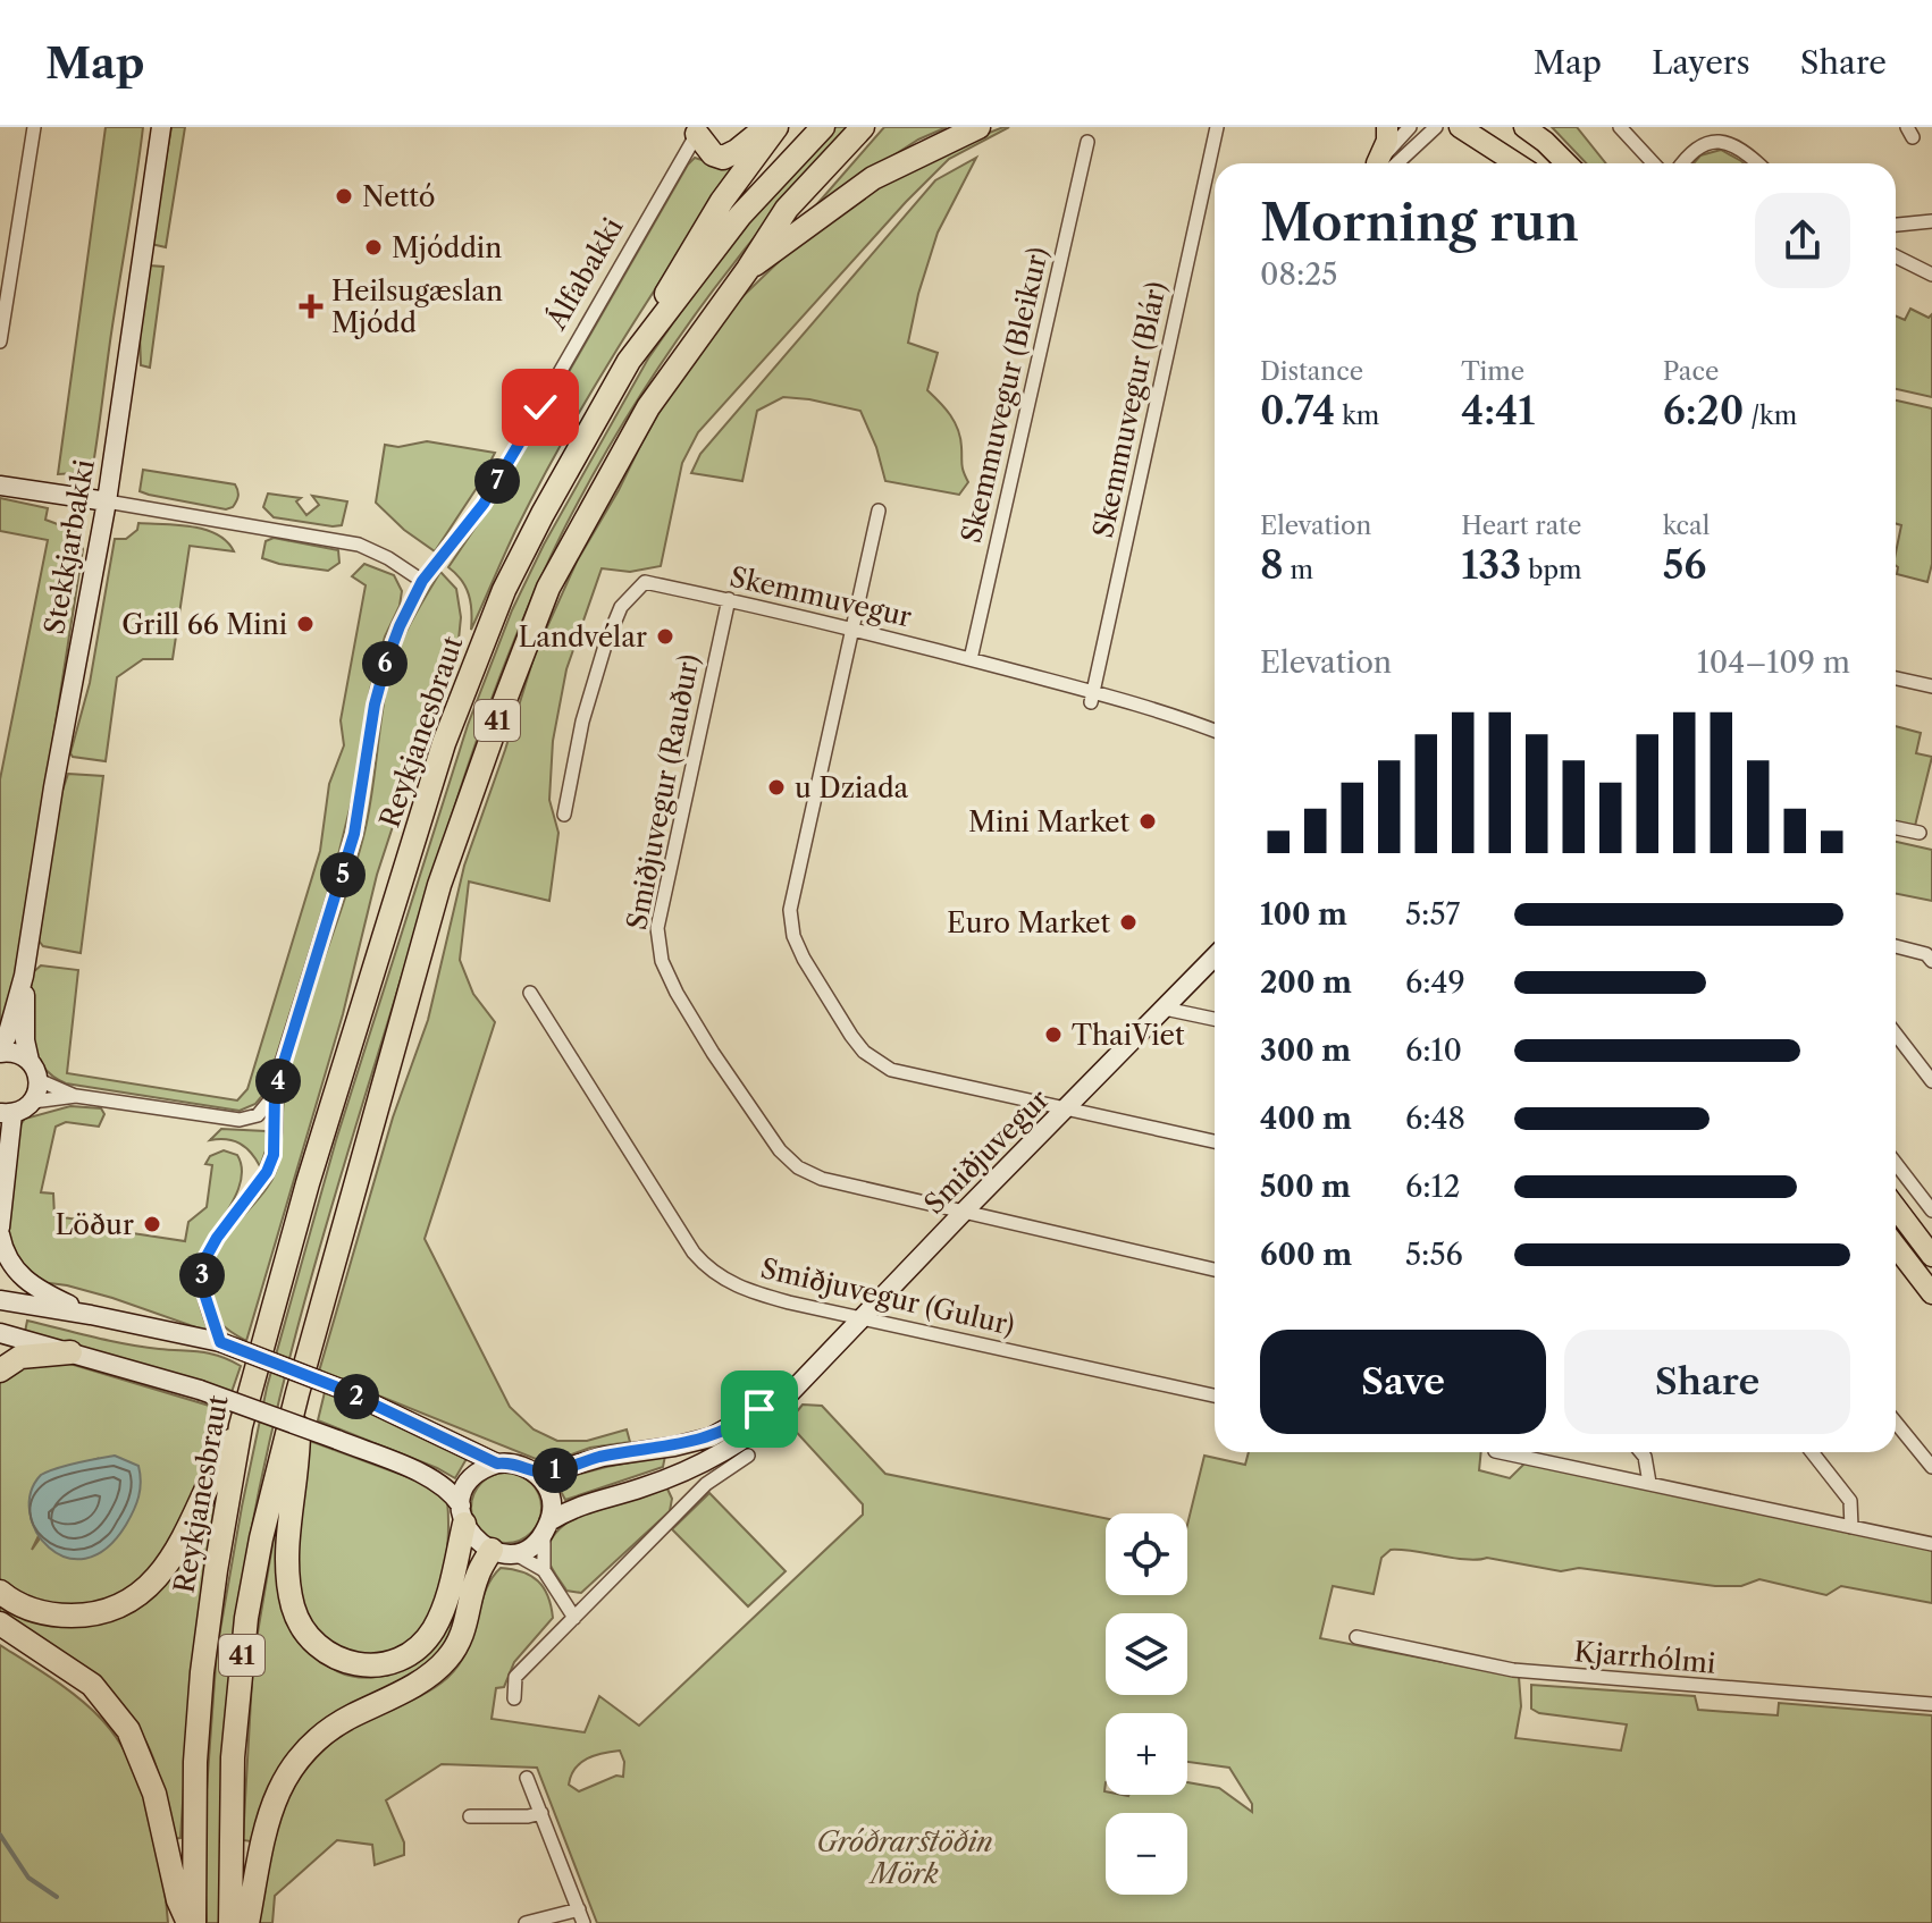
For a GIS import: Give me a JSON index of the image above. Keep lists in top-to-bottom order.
{
  "streets": {
    "highway": ["41", "Reykjanesbraut"],
    "street": [
      "Álfabakki",
      "Skemmuvegur (Bleikur)",
      "Skemmuvegur (Blár)",
      "Stekkjarbakki",
      "Skemmuvegur",
      "Smiðjuvegur (Rauður)",
      "Smiðjuvegur",
      "Smiðjuvegur (Gulur)",
      "Kjarrhólmi"
    ]
  },
  "crossings": [
    ["Skemmuvegur (Bleikur)", "Skemmuvegur"],
    ["Skemmuvegur (Blár)", "Skemmuvegur"],
    ["Skemmuvegur", "Smiðjuvegur (Rauður)"],
    ["Smiðjuvegur (Rauður)", "Smiðjuvegur"],
    ["Smiðjuvegur", "Smiðjuvegur (Gulur)"]
  ],
  "parks": ["Gróðrarstöðin Mörk"],
  "places": {
    "other": [
      "Nettó",
      "Mjóddin",
      "Grill 66 Mini",
      "Landvélar",
      "u Dziada",
      "Mini Market",
      "Euro Market",
      "ThaiViet",
      "Löður"
    ],
    "health": ["Heilsugæslan Mjódd"]
  },
  "page": {
    "header": "Map",
    "nav": ["Map", "Layers", "Share"],
    "heading": ["Morning run", "08:25"],
    "stats": [
      ["Distance", "0.74 km"],
      ["Time", "4:41"],
      ["Pace", "6:20 /km"],
      ["Elevation", "8 m"],
      ["Heart rate", "133 bpm"],
      ["kcal", "56"]
    ],
    "pins": [
      "7",
      "6",
      "5",
      "4",
      "3",
      "2",
      "1"
    ],
    "chart": ["Elevation", "104–109 m"],
    "list": [
      {
        "name": "100 m",
        "note": "5:57"
      },
      {
        "name": "200 m",
        "note": "6:49"
      },
      {
        "name": "300 m",
        "note": "6:10"
      },
      {
        "name": "400 m",
        "note": "6:48"
      },
      {
        "name": "500 m",
        "note": "6:12"
      },
      {
        "name": "600 m",
        "note": "5:56"
      }
    ],
    "buttons": ["Save", "Share"],
    "map_buttons": ["+", "−"]
  }
}
